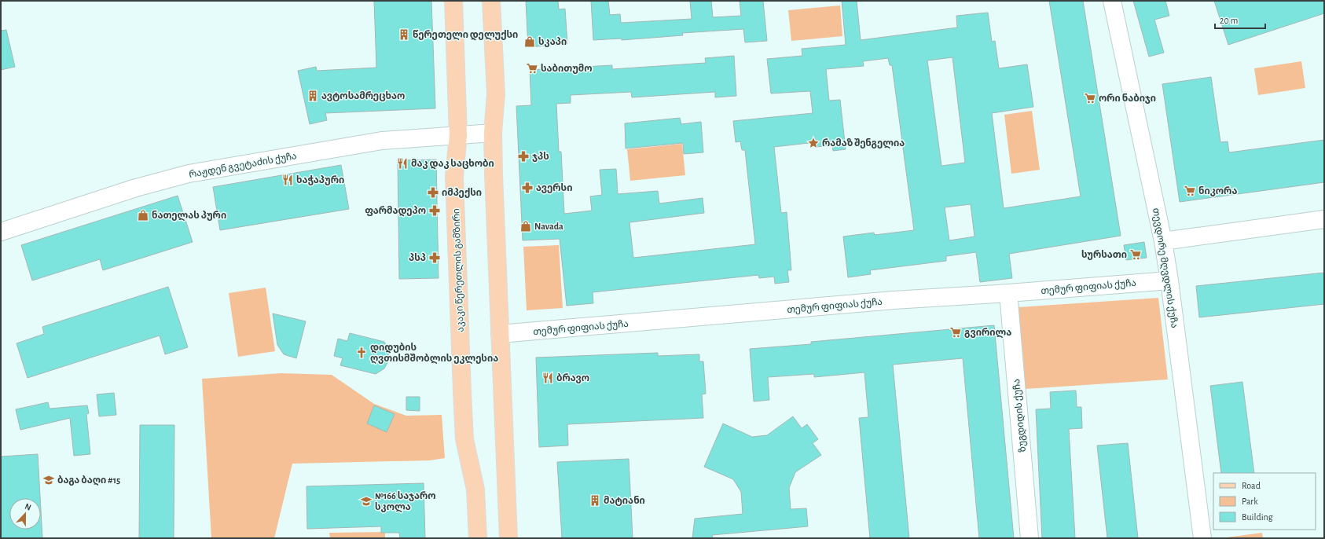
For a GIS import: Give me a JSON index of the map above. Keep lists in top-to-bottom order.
{
  "streets": {
    "main road": ["აკაკი წერეთლის გამზირი"],
    "street": [
      "რაჟდენ გვეტაძის ქუჩა",
      "თევდორე მღვდლის ქუჩა",
      "თემურ ფიფიას ქუჩა",
      "ზუგდიდის ქუჩა"
    ]
  },
  "crossings": [
    ["რაჟდენ გვეტაძის ქუჩა", "აკაკი წერეთლის გამზირი"],
    ["თევდორე მღვდლის ქუჩა", "თემურ ფიფიას ქუჩა"],
    ["თემურ ფიფიას ქუჩა", "ზუგდიდის ქუჩა"]
  ],
  "places": {
    "building": ["წერეთელი დელუქსი", "ავტოსამრეცხაო", "მატიანი"],
    "shop": ["სკაპი", "ნათელას პური", "Navada"],
    "supermarket": [
      "საბითუმო",
      "ორი ნაბიჯი",
      "ნიკორა",
      "სურსათი",
      "გვირილა"
    ],
    "place": ["რამაზ შენგელია"],
    "pharmacy": [
      "ჯპს",
      "ავერსი",
      "იმპექსი",
      "ფარმადეპო",
      "პსპ"
    ],
    "restaurant": ["მაკ დაკ საცხობი", "ხაჭაპური", "ბრავო"],
    "church": ["დიდუბის ღვთისმშობლის ეკლესია"],
    "school or university": ["ბაგა ბაღი #15", "№166 საჯარო სკოლა"]
  },
  "legend": ["Road", "Park", "Building"],
  "scale_bar": "20 m",
  "north": "top"
}
